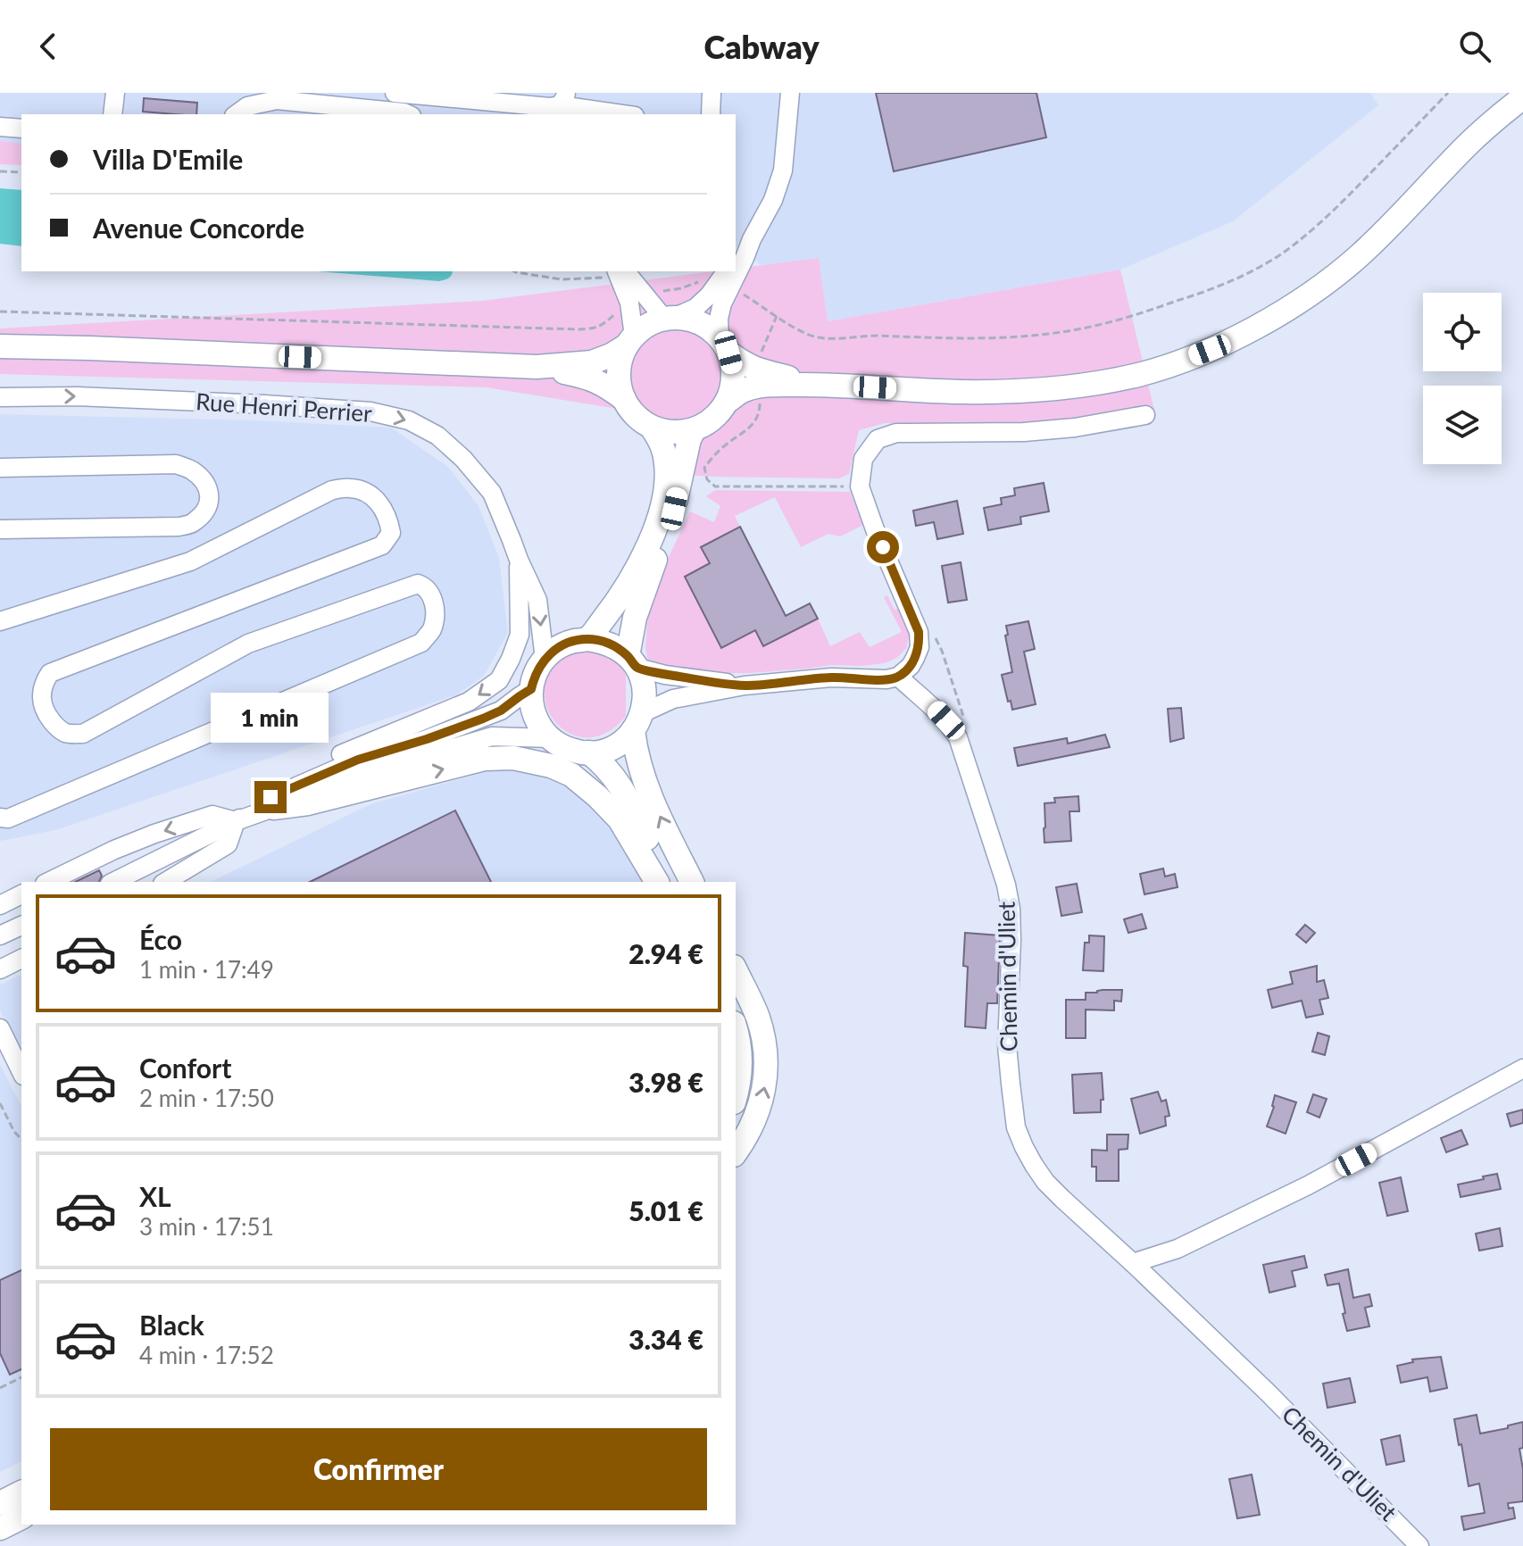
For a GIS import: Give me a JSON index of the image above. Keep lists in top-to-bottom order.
{
  "streets": {
    "street": ["Rue Henri Perrier", "Chemin d'Uliet"]
  },
  "one_way": ["Rue Henri Perrier"],
  "page": {
    "header": "Cabway",
    "banner": ["Villa D'Emile", "Avenue Concorde"],
    "bubble": "1 min",
    "list": [
      {
        "name": "Éco",
        "note": "1 min · 17:49",
        "value": "2.94 €"
      },
      {
        "name": "Confort",
        "note": "2 min · 17:50",
        "value": "3.98 €"
      },
      {
        "name": "XL",
        "note": "3 min · 17:51",
        "value": "5.01 €"
      },
      {
        "name": "Black",
        "note": "4 min · 17:52",
        "value": "3.34 €"
      }
    ],
    "buttons": "Confirmer"
  }
}
